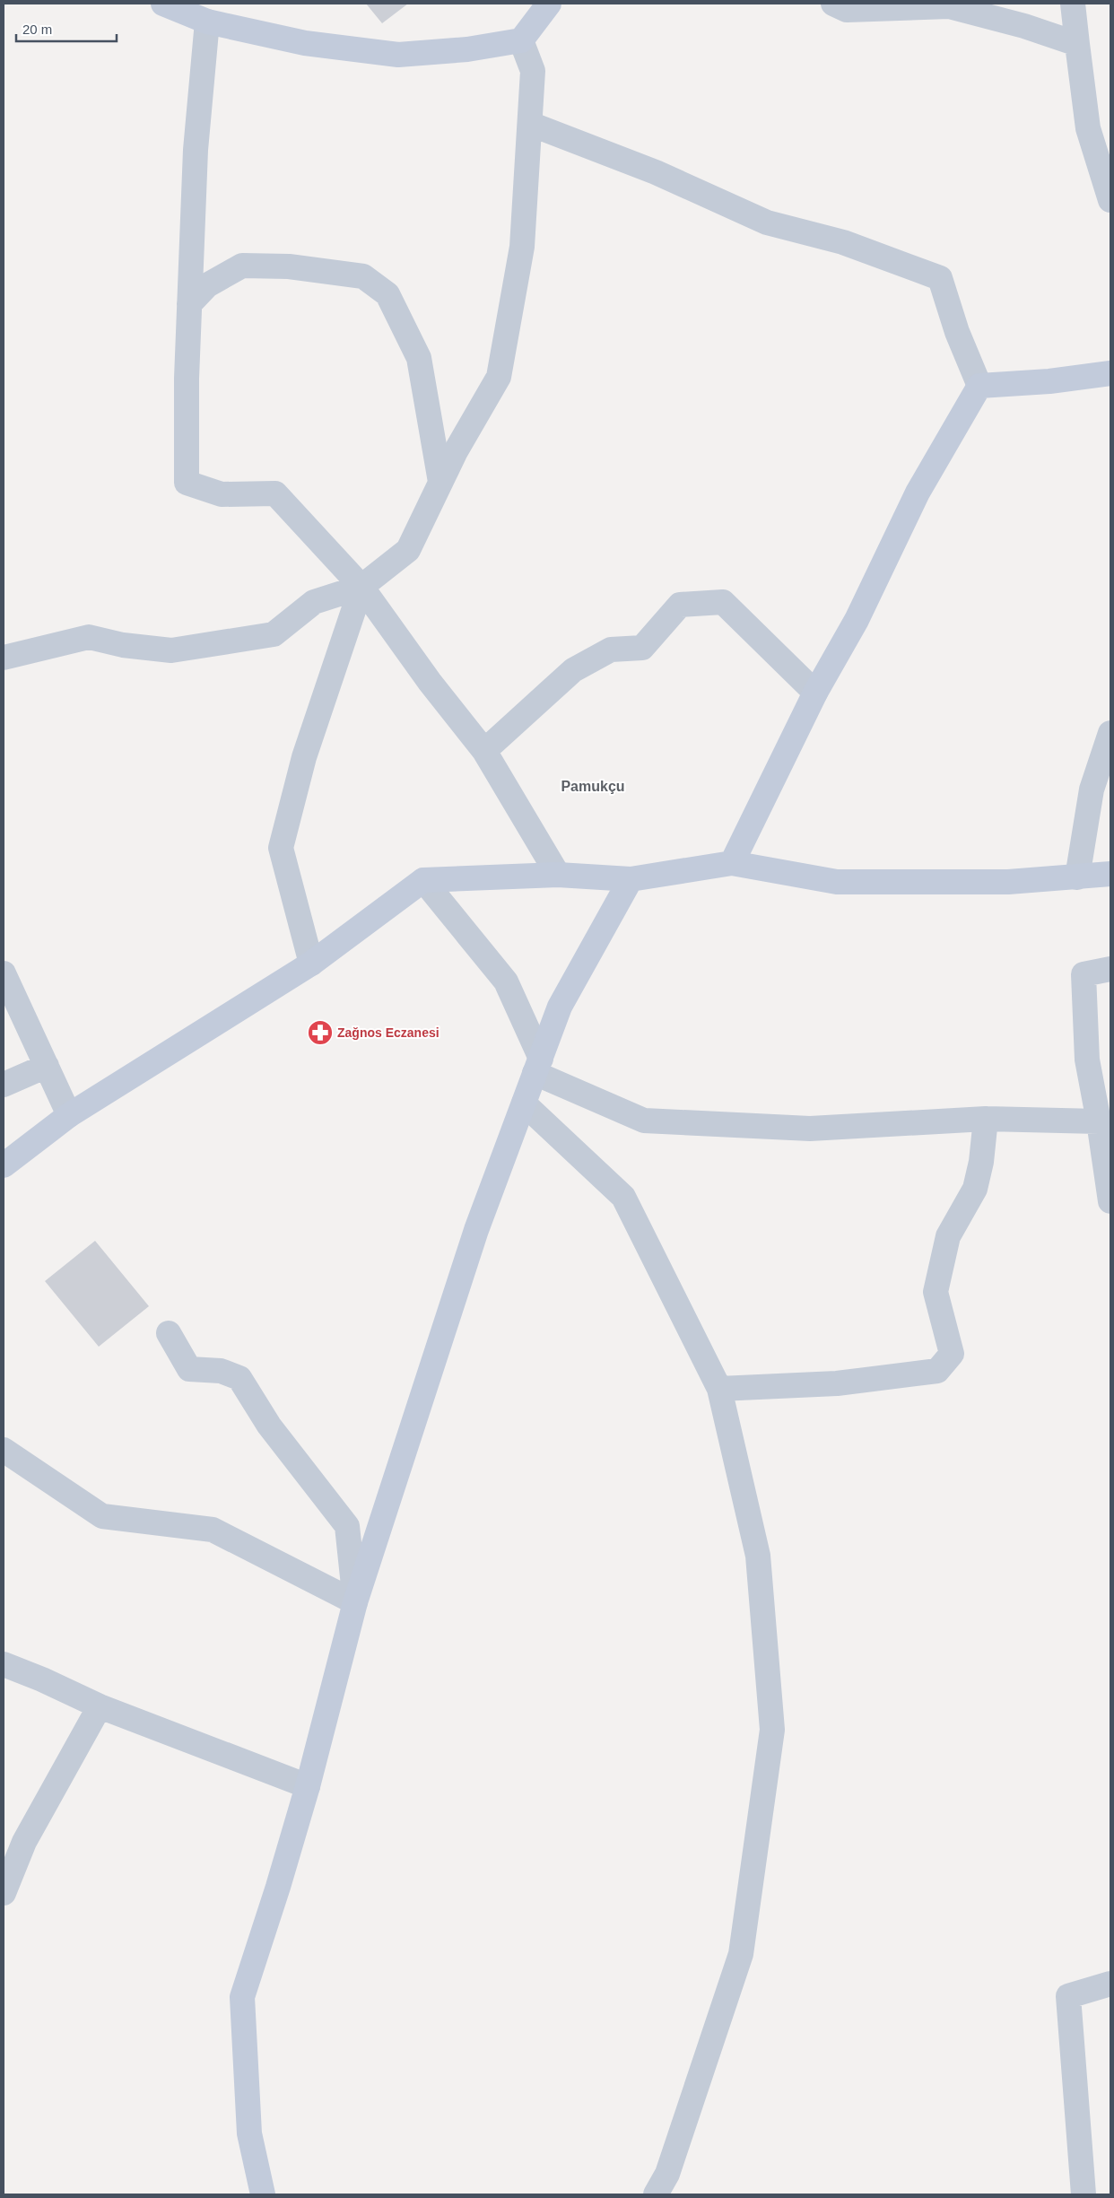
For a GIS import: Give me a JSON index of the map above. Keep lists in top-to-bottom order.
{
  "districts": ["Pamukçu"],
  "places": {
    "pharmacy": ["Zağnos Eczanesi"]
  },
  "scale_bar": "20 m"
}
